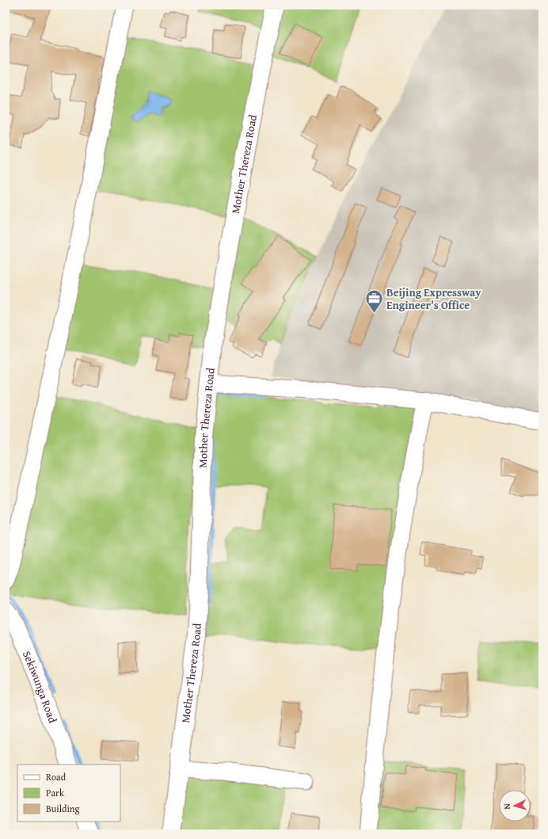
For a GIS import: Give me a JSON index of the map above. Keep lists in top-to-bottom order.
{
  "streets": {
    "street": ["Mother Thereza Road", "Sekiwunga Road"]
  },
  "places": {
    "office": ["Beijing Expressway Engineer's Office"]
  },
  "legend": ["Road", "Park", "Building"],
  "north": "left"
}
